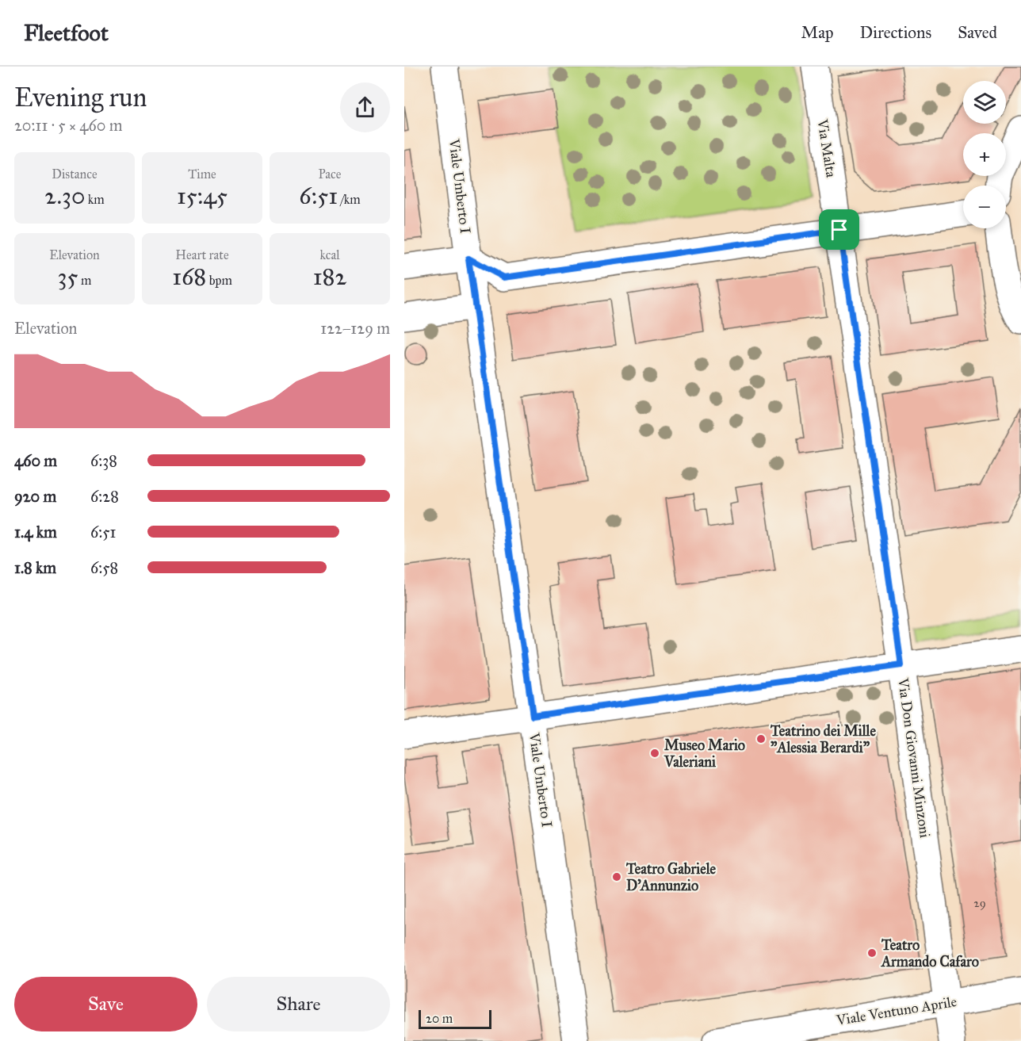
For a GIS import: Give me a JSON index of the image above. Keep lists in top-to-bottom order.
{
  "streets": {
    "street": [
      "Via Malta",
      "Viale Umberto I",
      "Via Don Giovanni Minzoni",
      "Viale Ventuno Aprile"
    ]
  },
  "crossings": [
    ["Via Malta", "Via Don Giovanni Minzoni"],
    ["Via Don Giovanni Minzoni", "Viale Ventuno Aprile"]
  ],
  "places": [
    "Teatrino dei Mille \"Alessia Berardi\"",
    "Museo Mario Valeriani",
    "Teatro Gabriele D'Annunzio",
    "Teatro Armando Cafaro"
  ],
  "house_numbers": ["29"],
  "scale_bar": "20 m",
  "page": {
    "header": "Fleetfoot",
    "nav": ["Map", "Directions", "Saved"],
    "heading": ["Evening run", "20:11 · 5 × 460 m"],
    "map_buttons": ["+", "−"],
    "stats": [
      ["Distance", "2.30 km"],
      ["Time", "15:45"],
      ["Pace", "6:51 /km"],
      ["Elevation", "35 m"],
      ["Heart rate", "168 bpm"],
      ["kcal", "182"]
    ],
    "chart": ["Elevation", "122–129 m"],
    "list": [
      {
        "name": "460 m",
        "note": "6:38"
      },
      {
        "name": "920 m",
        "note": "6:28"
      },
      {
        "name": "1.4 km",
        "note": "6:51"
      },
      {
        "name": "1.8 km",
        "note": "6:58"
      }
    ],
    "buttons": ["Save", "Share"],
    "scale": "20 m"
  }
}
